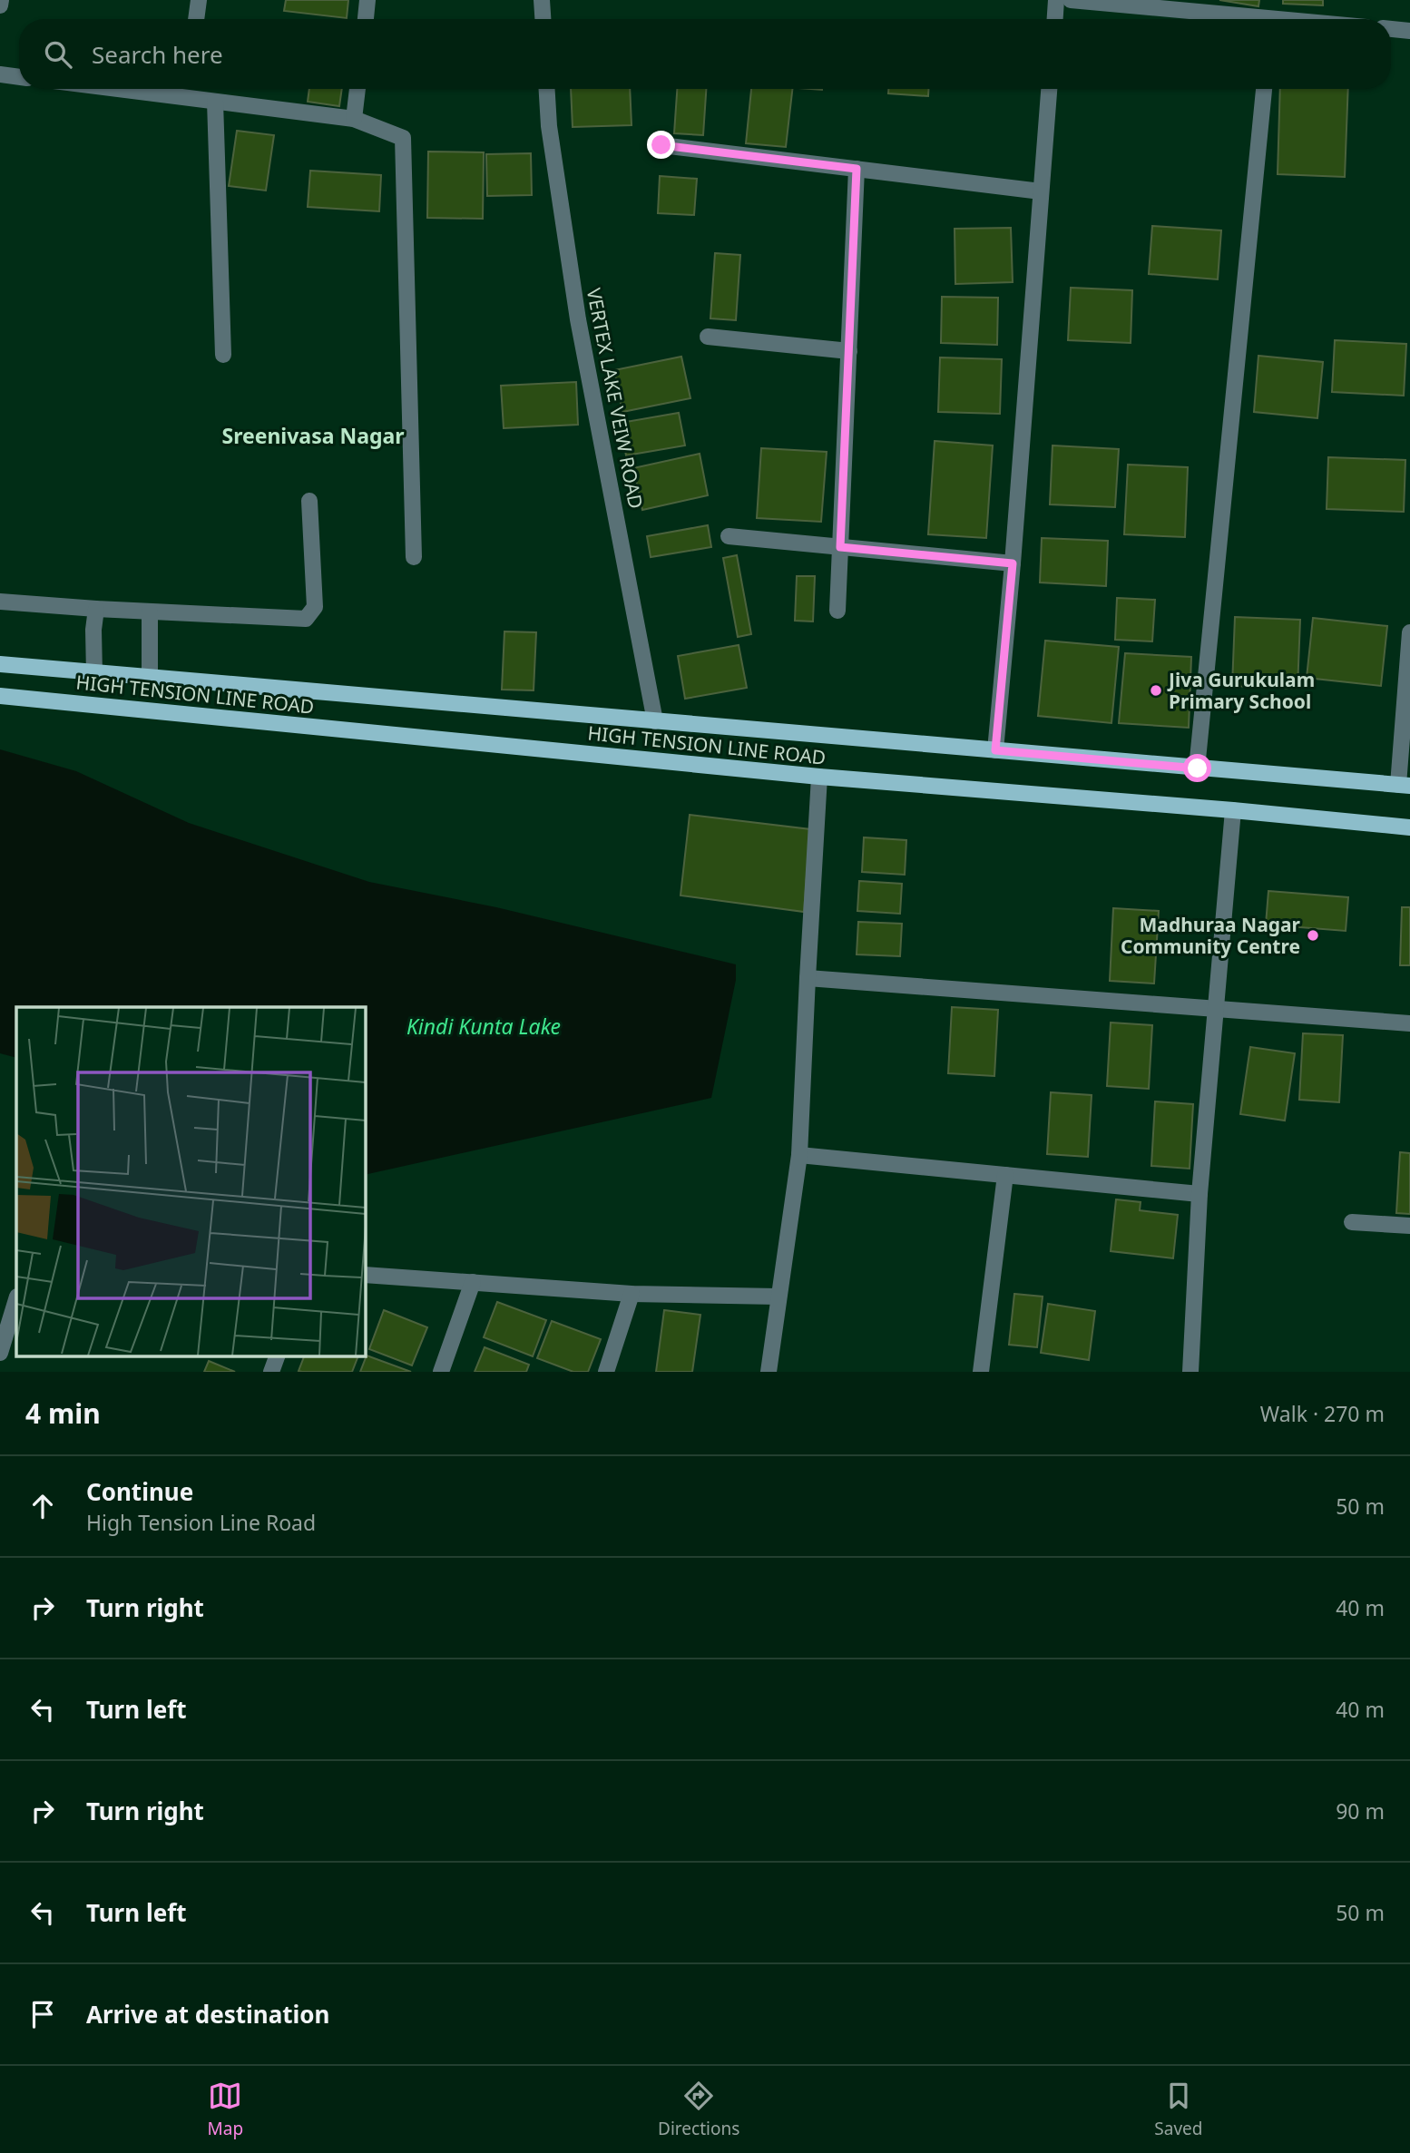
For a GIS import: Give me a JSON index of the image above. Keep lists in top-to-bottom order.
{
  "streets": {
    "main road": ["HIGH TENSION LINE ROAD"],
    "street": ["VERTEX LAKE VEIW ROAD"]
  },
  "crossings": [
    ["VERTEX LAKE VEIW ROAD", "HIGH TENSION LINE ROAD"]
  ],
  "districts": ["Sreenivasa Nagar"],
  "water": ["Kindi Kunta Lake"],
  "places": ["Jiva Gurukulam Primary School", "Madhuraa Nagar Community Centre"],
  "page": {
    "search": "Search here",
    "heading": ["4 min", "Walk · 270 m"],
    "list": [
      ["Continue", "High Tension Line Road", "50 m"],
      ["Turn right", "40 m"],
      ["Turn left", "40 m"],
      ["Turn right", "90 m"],
      ["Turn left", "50 m"],
      "Arrive at destination"
    ],
    "nav": ["Map", "Directions", "Saved"]
  }
}
